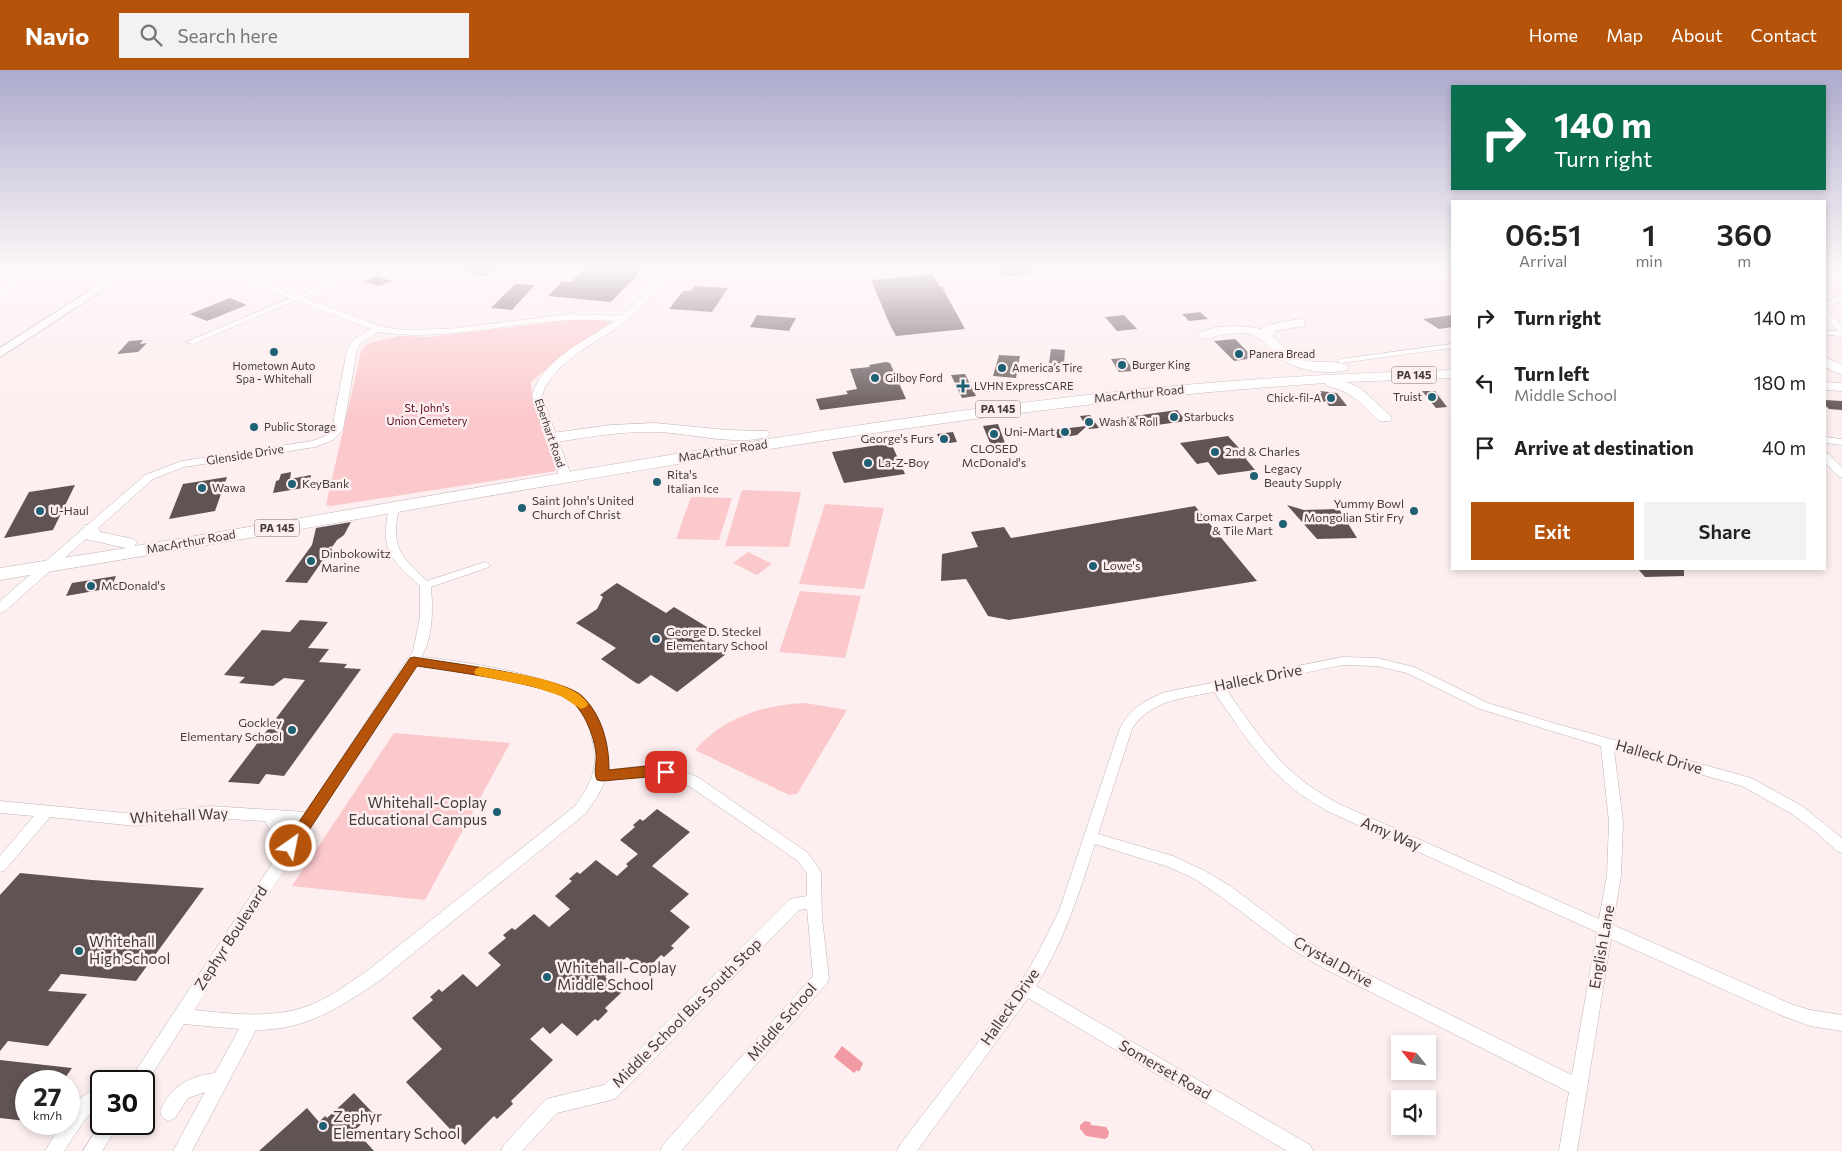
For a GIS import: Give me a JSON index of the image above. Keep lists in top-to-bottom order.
{
  "streets": {
    "highway": ["PA 145", "MacArthur Road"],
    "street": [
      "Eberhart Road",
      "Glenside Drive",
      "Halleck Drive",
      "Whitehall Way",
      "Amy Way",
      "Zephyr Boulevard",
      "English Lane",
      "Crystal Drive",
      "Middle School Bus South Stop",
      "Middle School",
      "Somerset Road"
    ]
  },
  "crossings": [
    ["MacArthur Road", "Eberhart Road"],
    ["MacArthur Road", "Glenside Drive"],
    ["Halleck Drive", "Amy Way"],
    ["Halleck Drive", "English Lane"],
    ["Halleck Drive", "Crystal Drive"],
    ["Halleck Drive", "Somerset Road"],
    ["Whitehall Way", "Zephyr Boulevard"],
    ["Amy Way", "English Lane"],
    ["English Lane", "Crystal Drive"],
    ["Middle School Bus South Stop", "Middle School"]
  ],
  "parks": ["St. John's Union Cemetery"],
  "places": {
    "other": [
      "Hometown Auto Spa - Whitehall",
      "Panera Bread",
      "Burger King",
      "America’s Tire",
      "Gilboy Ford",
      "Truist",
      "Chick-fil-A",
      "Starbucks",
      "Wash & Roll",
      "Public Storage",
      "Uni-Mart",
      "CLOSED McDonald's",
      "George's Furs",
      "2nd & Charles",
      "La-Z-Boy",
      "Legacy Beauty Supply",
      "Rita's Italian Ice",
      "KeyBank",
      "Wawa",
      "Saint John's United Church of Christ",
      "U-Haul",
      "Yummy Bowl Mongolian Stir Fry",
      "Lomax Carpet & Tile Mart",
      "Dinbokowitz Marine",
      "Lowe's",
      "McDonald's",
      "George D. Steckel Elementary School",
      "Gockley Elementary School",
      "Whitehall-Coplay Educational Campus",
      "Whitehall High School",
      "Whitehall-Coplay Middle School",
      "Zephyr Elementary School"
    ],
    "health": ["LVHN ExpressCARE"]
  },
  "north": "top left",
  "page": {
    "header": "Navio",
    "search": "Search here",
    "nav": [
      "Home",
      "Map",
      "About",
      "Contact"
    ],
    "turn": ["140 m", "Turn right"],
    "eta": [
      "06:51",
      "Arrival",
      "1",
      "min",
      "360",
      "m"
    ],
    "list": [
      {
        "name": "Turn right",
        "value": "140 m"
      },
      {
        "name": "Turn left",
        "note": "Middle School",
        "value": "180 m"
      },
      {
        "name": "Arrive at destination",
        "value": "40 m"
      }
    ],
    "buttons": ["Exit", "Share"],
    "speed": "27 km/h",
    "limit": "30"
  }
}
